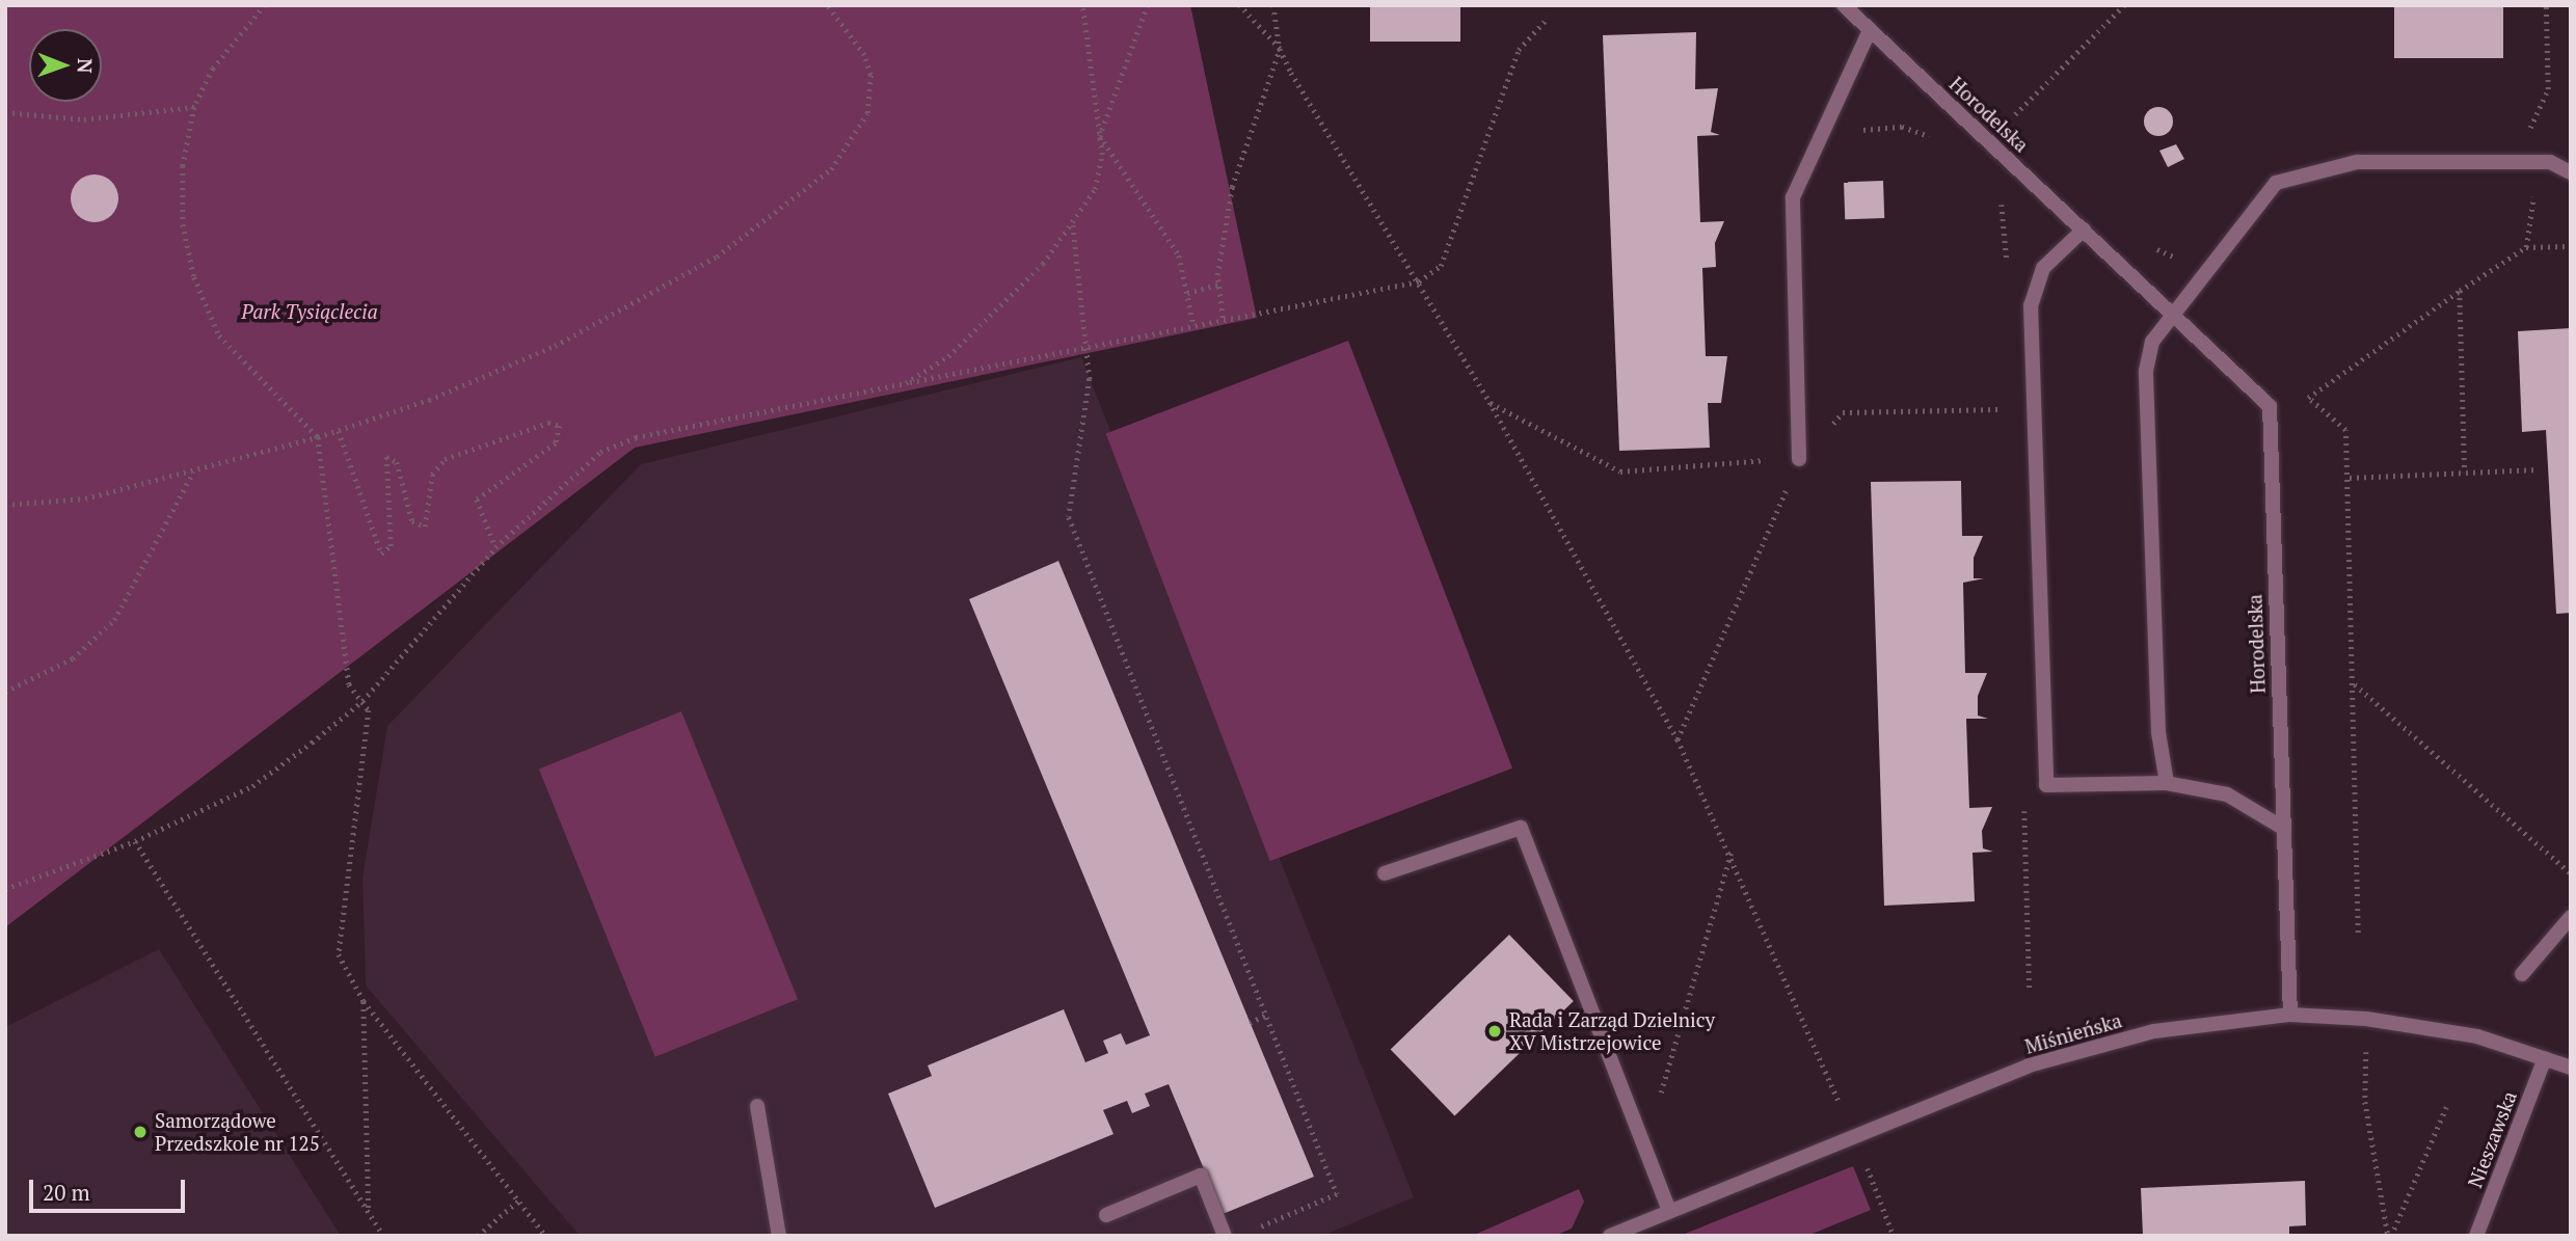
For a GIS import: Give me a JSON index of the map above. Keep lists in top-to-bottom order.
{
  "streets": {
    "street": ["Horodelska", "Miśnieńska", "Nieszawska"]
  },
  "crossings": [
    ["Horodelska", "Miśnieńska"],
    ["Miśnieńska", "Nieszawska"]
  ],
  "parks": ["Park Tysiąclecia"],
  "places": ["Rada i Zarząd Dzielnicy XV Mistrzejowice", "Samorządowe Przedszkole nr 125"],
  "scale_bar": "20 m",
  "north": "right"
}
